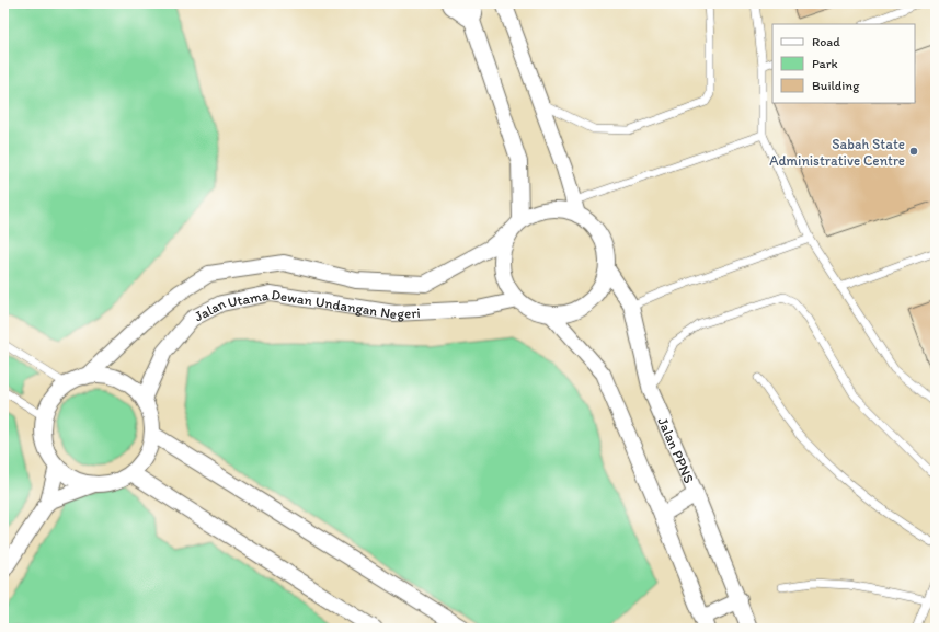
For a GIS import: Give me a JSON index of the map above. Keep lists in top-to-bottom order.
{
  "streets": {
    "street": ["Jalan Utama Dewan Undangan Negeri", "Jalan PPNS"]
  },
  "crossings": [
    ["Jalan Utama Dewan Undangan Negeri", "Jalan PPNS"]
  ],
  "places": ["Sabah State Administrative Centre"],
  "legend": ["Road", "Park", "Building"]
}
